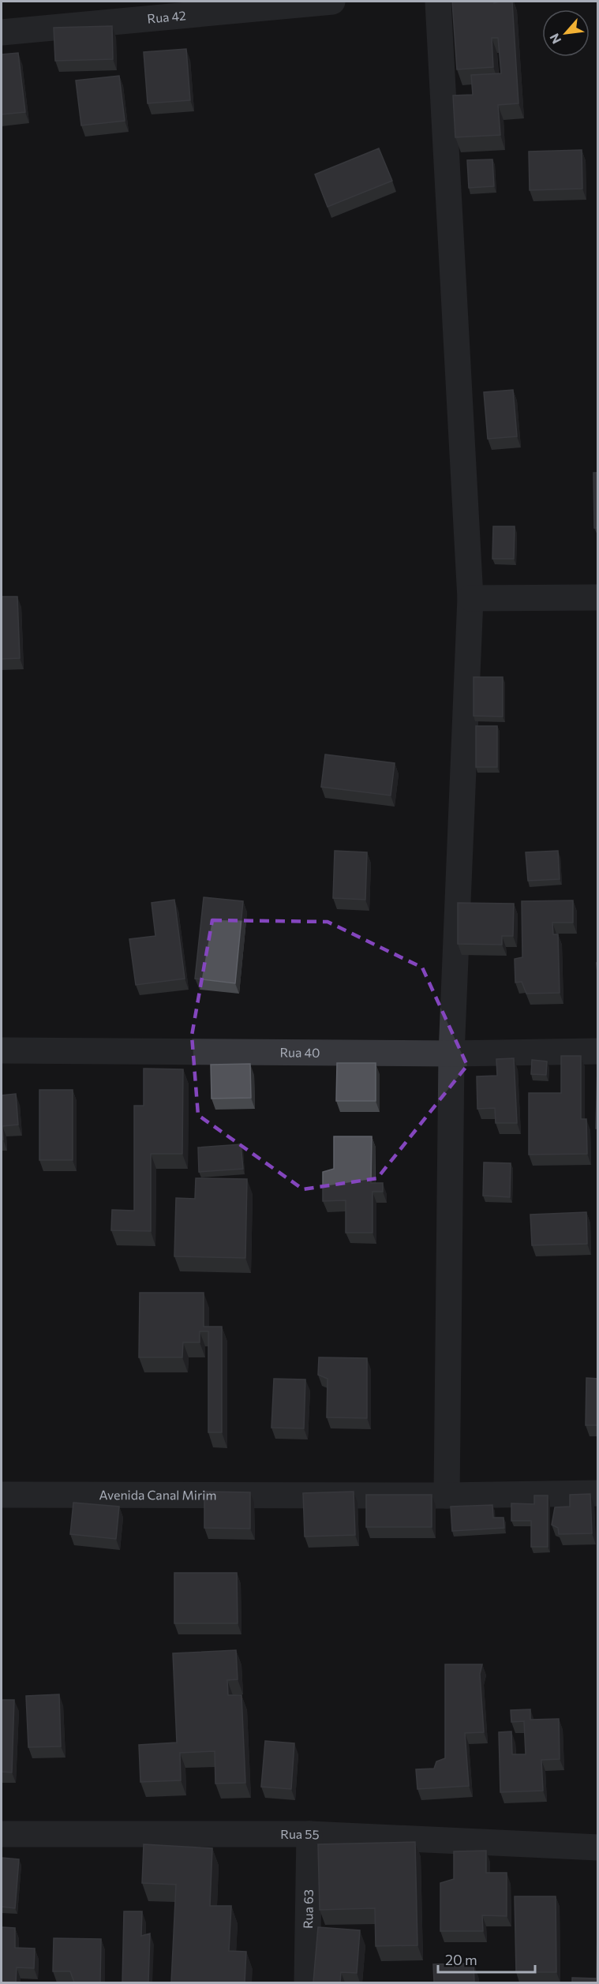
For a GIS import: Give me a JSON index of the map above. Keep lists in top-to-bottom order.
{
  "streets": {
    "street": [
      "Rua 42",
      "Rua 40",
      "Avenida Canal Mirim",
      "Rua 55",
      "Rua 63"
    ]
  },
  "crossings": [
    ["Rua 55", "Rua 63"]
  ],
  "scale_bar": "20 m",
  "north": "bottom left"
}
